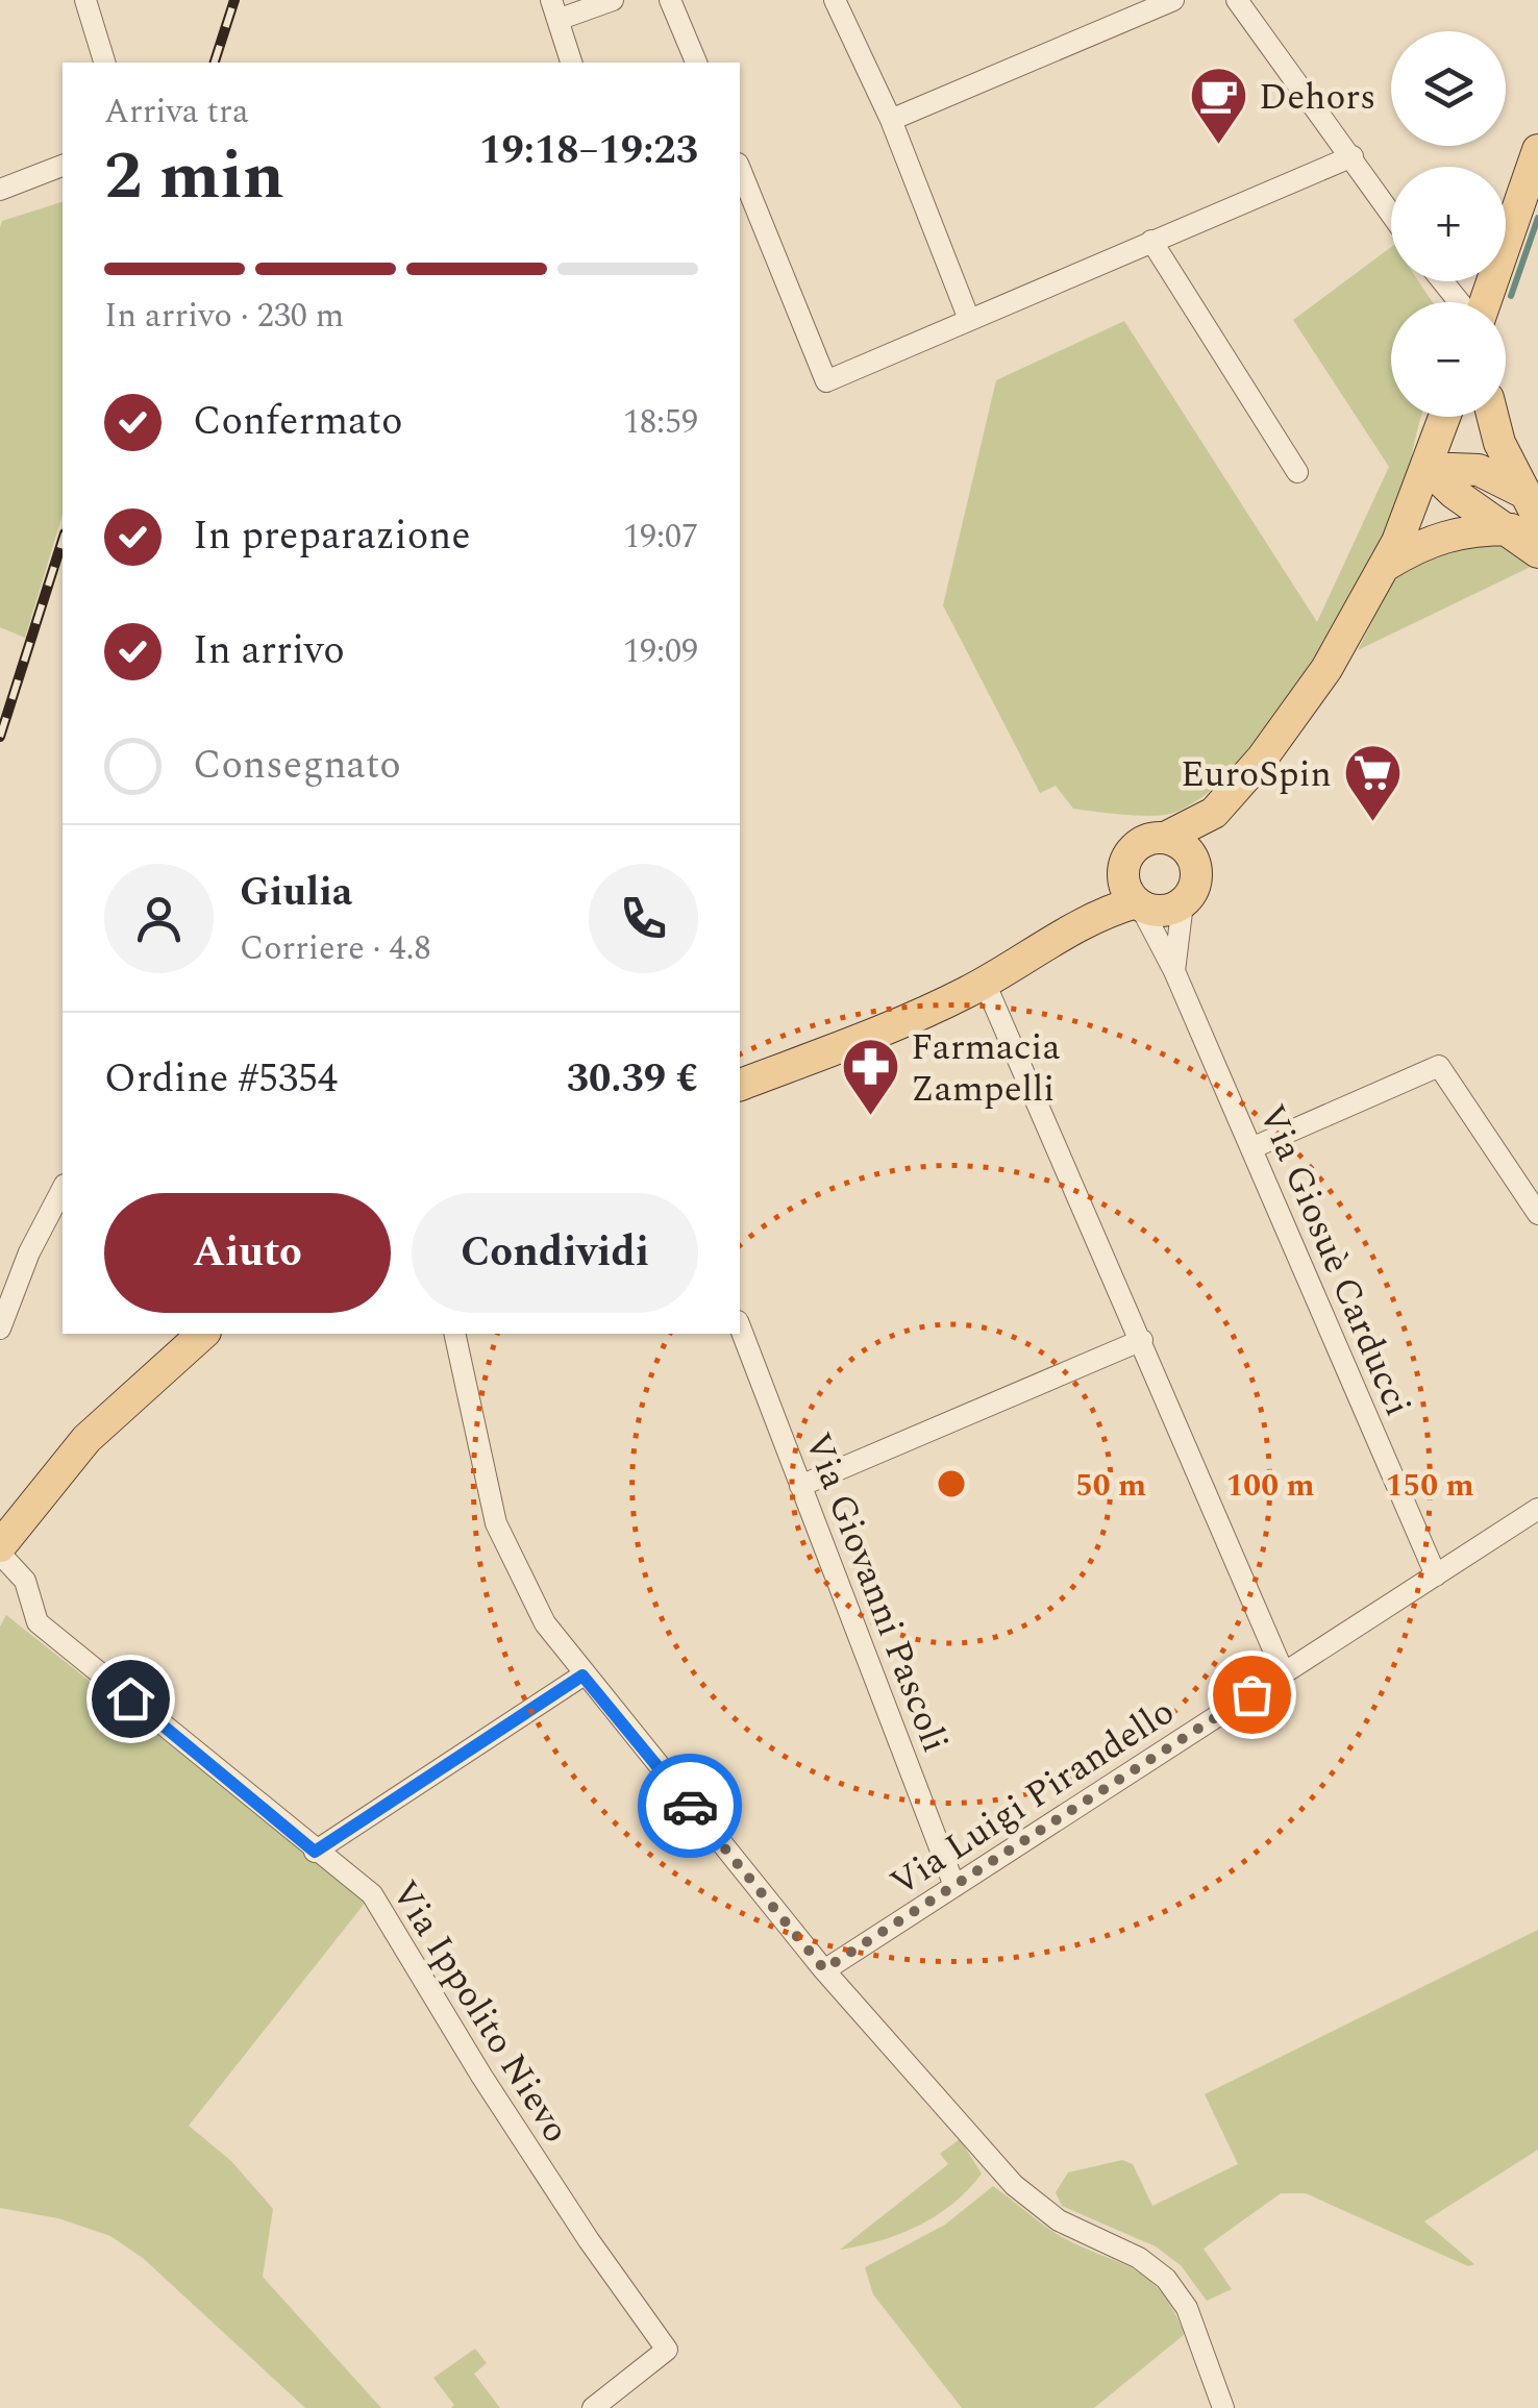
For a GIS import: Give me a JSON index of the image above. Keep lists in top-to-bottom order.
{
  "streets": {
    "street": [
      "Via Giosuè Carducci",
      "Via Giovanni Pascoli",
      "Via Luigi Pirandello",
      "Via Ippolito Nievo"
    ]
  },
  "crossings": [
    ["Via Giosuè Carducci", "Via Luigi Pirandello"],
    ["Via Giovanni Pascoli", "Via Luigi Pirandello"]
  ],
  "places": {
    "cafe": ["Dehors"],
    "supermarket": ["EuroSpin"],
    "pharmacy": ["Farmacia Zampelli"]
  },
  "page": {
    "map_buttons": ["+", "−"],
    "heading": ["2 min", "Arriva tra", "19:18–19:23"],
    "panel": [
      "Giulia",
      "Corriere · 4.8",
      "Ordine #5354",
      "30.39 €"
    ],
    "bar": "In arrivo · 230 m",
    "list": [
      ["Confermato", "18:59"],
      ["In preparazione", "19:07"],
      ["In arrivo", "19:09"],
      "Consegnato"
    ],
    "buttons": ["Aiuto", "Condividi"]
  },
  "rings": ["50 m", "100 m", "150 m"]
}
